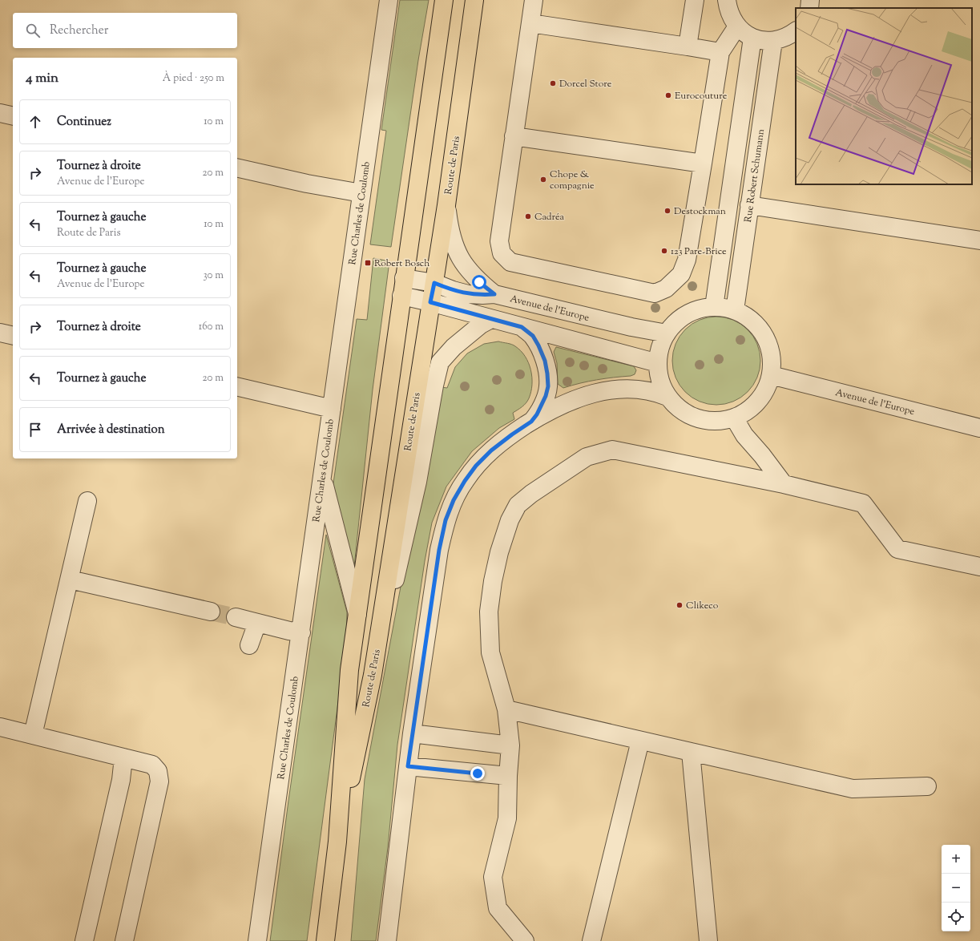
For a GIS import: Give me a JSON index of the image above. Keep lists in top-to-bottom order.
{
  "streets": {
    "main road": ["Route de Paris"],
    "street": ["Rue Robert Schumann", "Rue Charles de Coulomb", "Avenue de l'Europe"]
  },
  "crossings": [
    ["Route de Paris", "Avenue de l'Europe"],
    ["Rue Robert Schumann", "Avenue de l'Europe"]
  ],
  "places": {
    "other": [
      "Dorcel Store",
      "Eurocouture",
      "Chope & compagnie",
      "Destockman",
      "Cadréa",
      "123 Pare-Brice",
      "Clikeco"
    ],
    "transit": ["Robert Bosch"]
  },
  "page": {
    "search": "Rechercher",
    "heading": ["4 min", "À pied · 250 m"],
    "list": [
      ["Continuez", "10 m"],
      ["Tournez à droite", "Avenue de l'Europe", "20 m"],
      ["Tournez à gauche", "Route de Paris", "10 m"],
      ["Tournez à gauche", "Avenue de l'Europe", "30 m"],
      ["Tournez à droite", "160 m"],
      ["Tournez à gauche", "20 m"],
      "Arrivée à destination"
    ],
    "map_buttons": ["+", "−"]
  }
}
